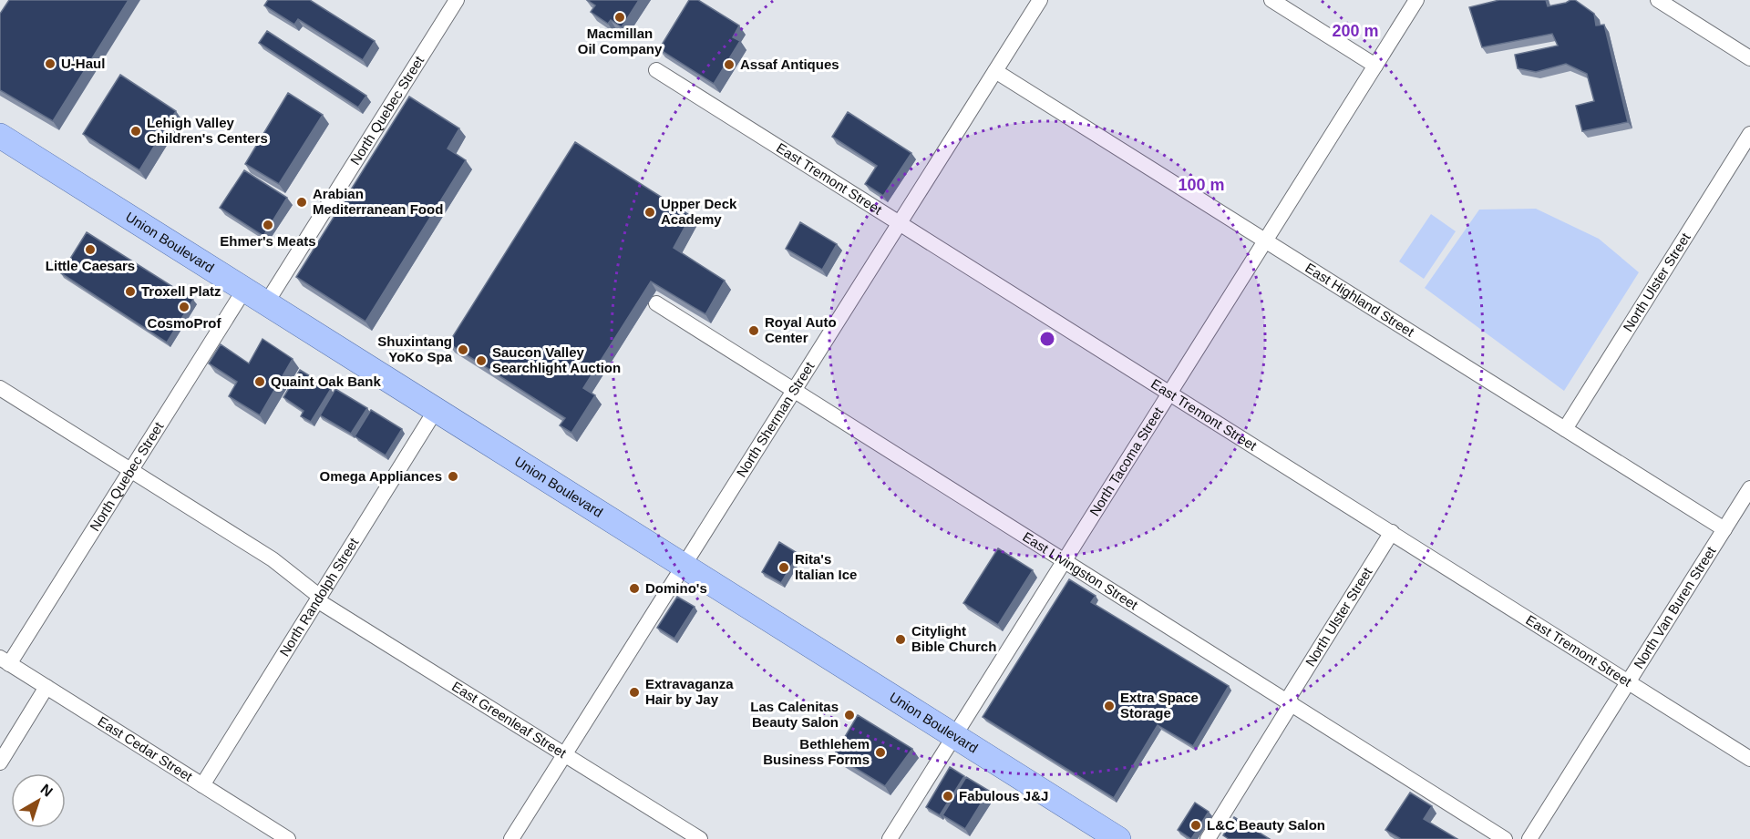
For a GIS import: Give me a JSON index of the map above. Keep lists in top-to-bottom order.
{
  "streets": {
    "main road": ["Union Boulevard"],
    "street": [
      "North Quebec Street",
      "East Tremont Street",
      "North Ulster Street",
      "East Highland Street",
      "North Sherman Street",
      "North Tacoma Street",
      "East Livingston Street",
      "North Randolph Street",
      "North Van Buren Street",
      "East Greenleaf Street",
      "East Cedar Street"
    ]
  },
  "crossings": [
    ["North Quebec Street", "Union Boulevard"],
    ["North Quebec Street", "East Greenleaf Street"],
    ["North Quebec Street", "East Cedar Street"],
    ["East Tremont Street", "North Ulster Street"],
    ["East Tremont Street", "North Sherman Street"],
    ["East Tremont Street", "North Tacoma Street"],
    ["East Tremont Street", "North Van Buren Street"],
    ["Union Boulevard", "North Sherman Street"],
    ["Union Boulevard", "North Tacoma Street"],
    ["Union Boulevard", "North Randolph Street"],
    ["North Ulster Street", "East Highland Street"],
    ["North Ulster Street", "East Livingston Street"],
    ["East Highland Street", "North Sherman Street"],
    ["East Highland Street", "North Tacoma Street"],
    ["East Highland Street", "North Van Buren Street"],
    ["North Sherman Street", "East Livingston Street"],
    ["North Sherman Street", "East Greenleaf Street"],
    ["North Tacoma Street", "East Livingston Street"],
    ["North Randolph Street", "East Greenleaf Street"],
    ["North Randolph Street", "East Cedar Street"]
  ],
  "places": [
    "Macmillan Oil Company",
    "U-Haul",
    "Assaf Antiques",
    "Lehigh Valley Children's Centers",
    "Arabian Mediterranean Food",
    "Upper Deck Academy",
    "Ehmer's Meats",
    "Little Caesars",
    "Troxell Platz",
    "CosmoProf",
    "Royal Auto Center",
    "Shuxintang YoKo Spa",
    "Saucon Valley Searchlight Auction",
    "Quaint Oak Bank",
    "Omega Appliances",
    "Rita's Italian Ice",
    "Domino's",
    "Citylight Bible Church",
    "Extravaganza Hair by Jay",
    "Extra Space Storage",
    "Las Calenitas Beauty Salon",
    "Bethlehem Business Forms",
    "Fabulous J&J",
    "L&C Beauty Salon"
  ],
  "north": "top right",
  "rings": ["200 m", "100 m"]
}
